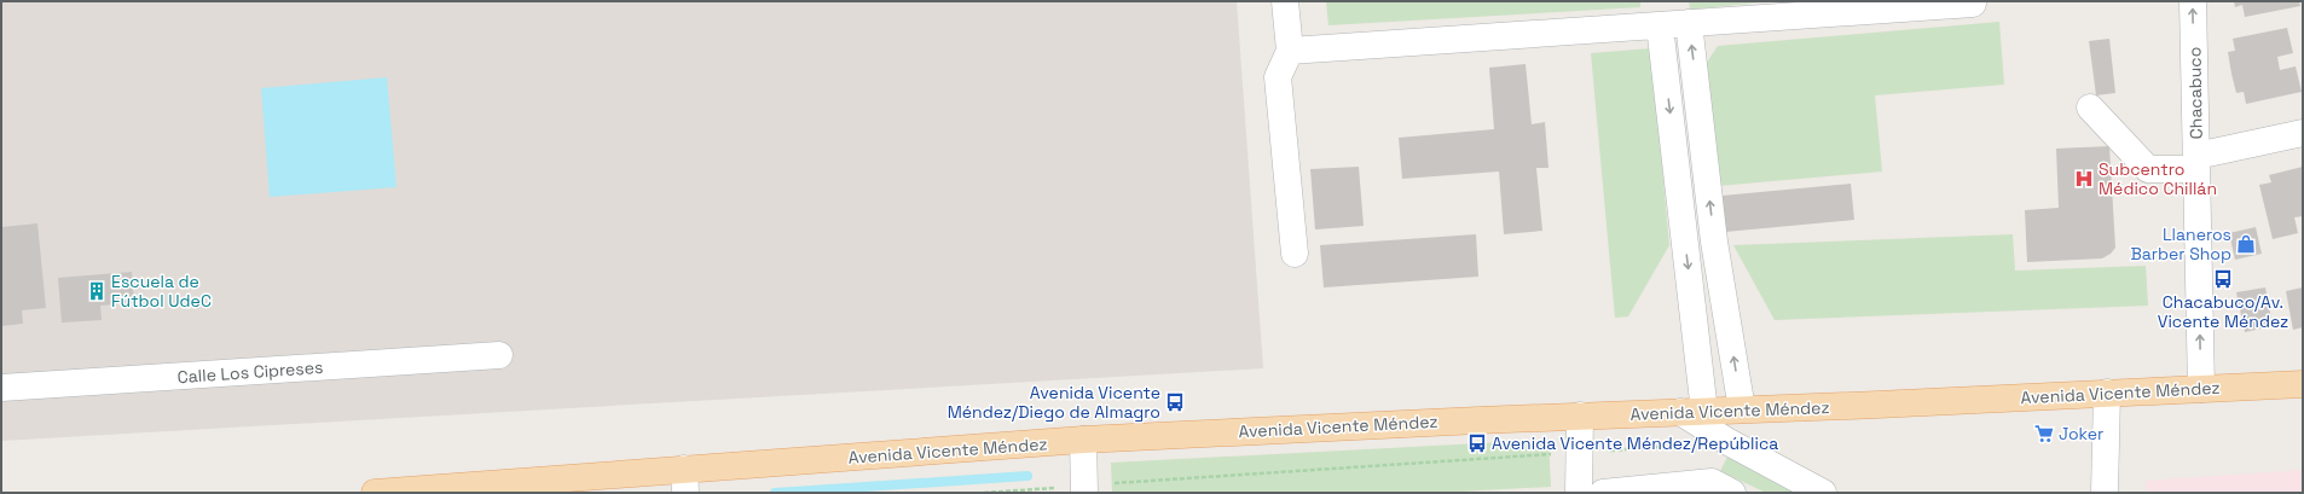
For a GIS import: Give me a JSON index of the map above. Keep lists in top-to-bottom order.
{
  "streets": {
    "main road": ["Avenida Vicente Méndez"],
    "street": ["Chacabuco", "Calle Los Cipreses"]
  },
  "crossings": [
    ["Chacabuco", "Avenida Vicente Méndez"]
  ],
  "one_way": ["Chacabuco"],
  "places": {
    "hospital": ["Subcentro Médico Chillán"],
    "shop": ["Llaneros Barber Shop"],
    "bus stop": ["Chacabuco/Av. Vicente Méndez", "Avenida Vicente Méndez/Diego de Almagro", "Avenida Vicente Méndez/República"],
    "building": ["Escuela de Fútbol UdeC"],
    "supermarket": ["Joker"]
  }
}
